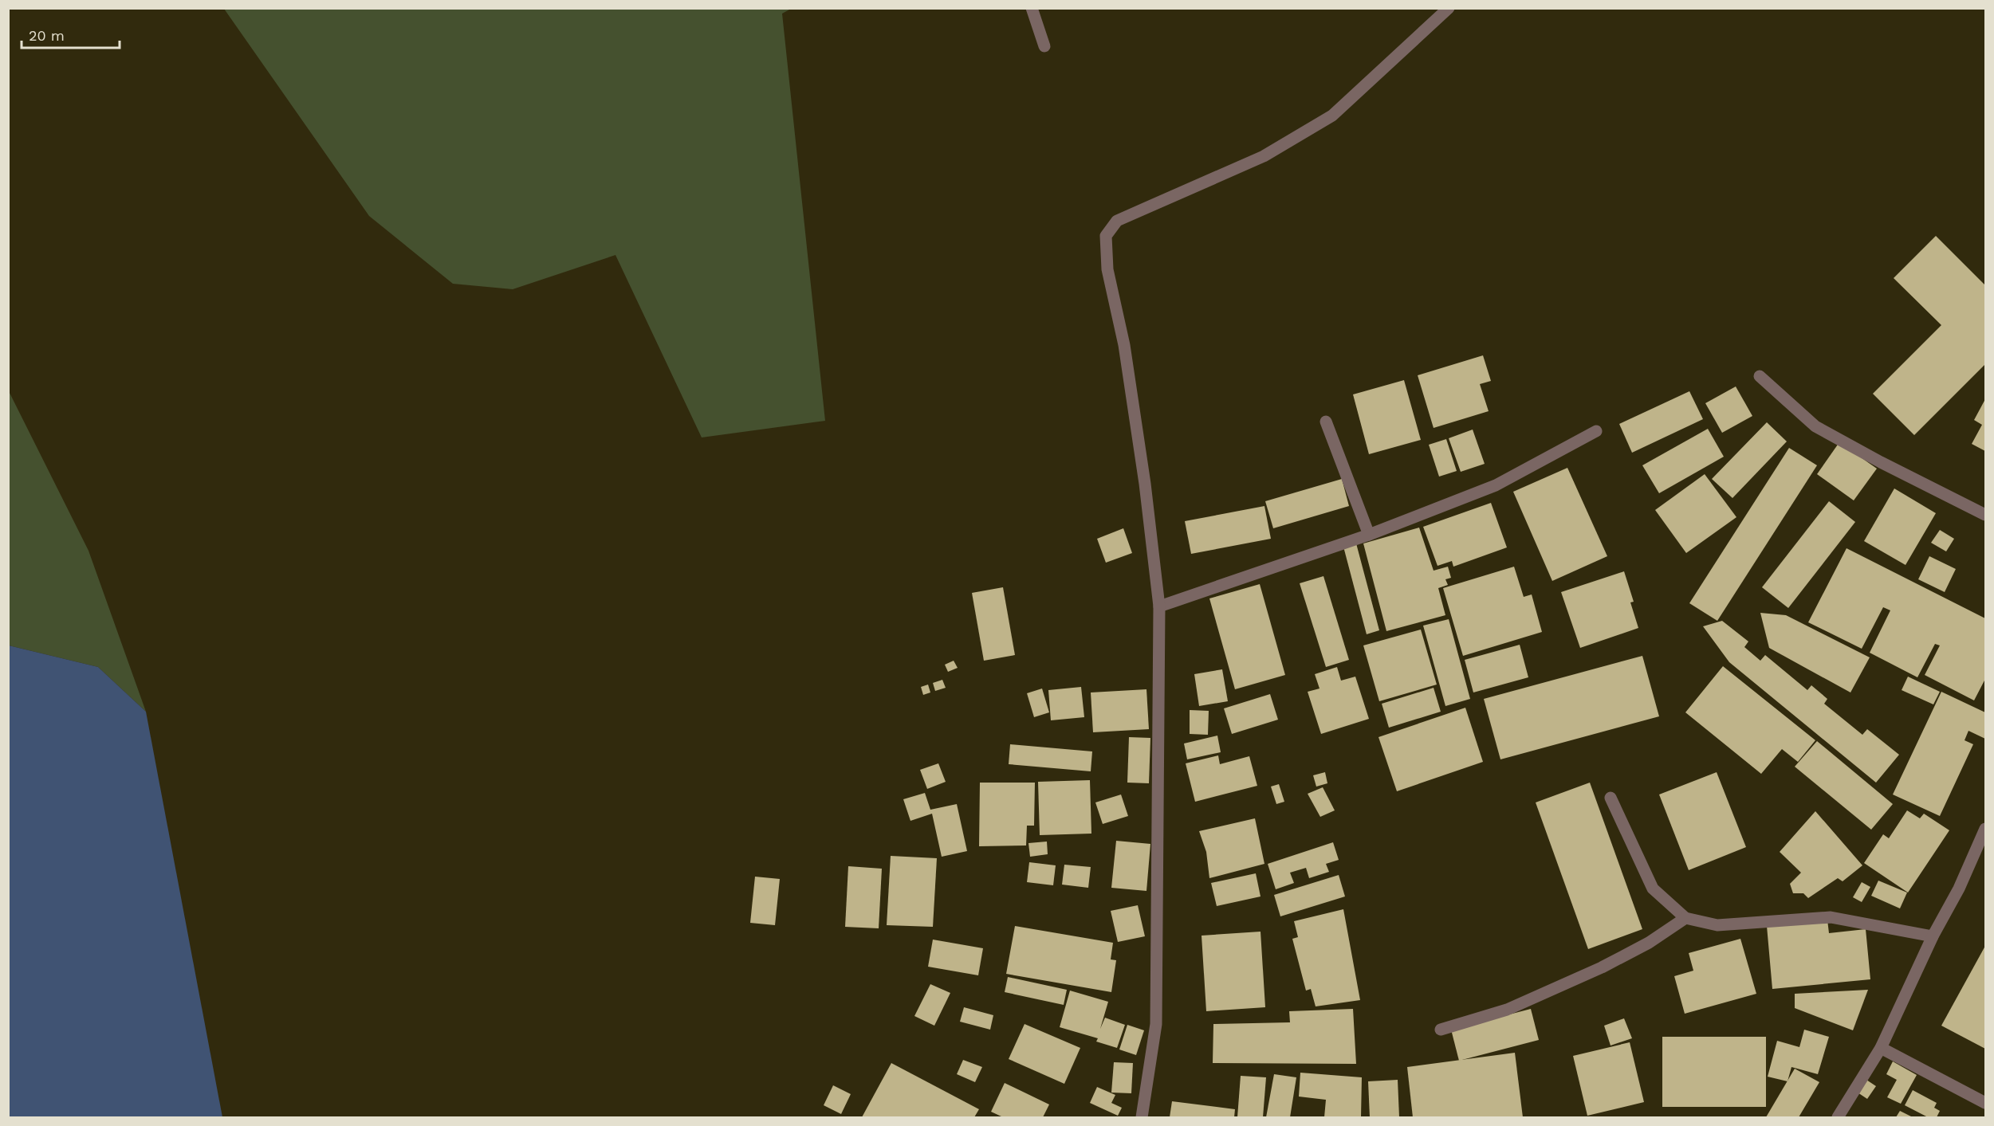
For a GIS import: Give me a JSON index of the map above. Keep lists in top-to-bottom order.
{
  "scale_bar": "20 m"
}
